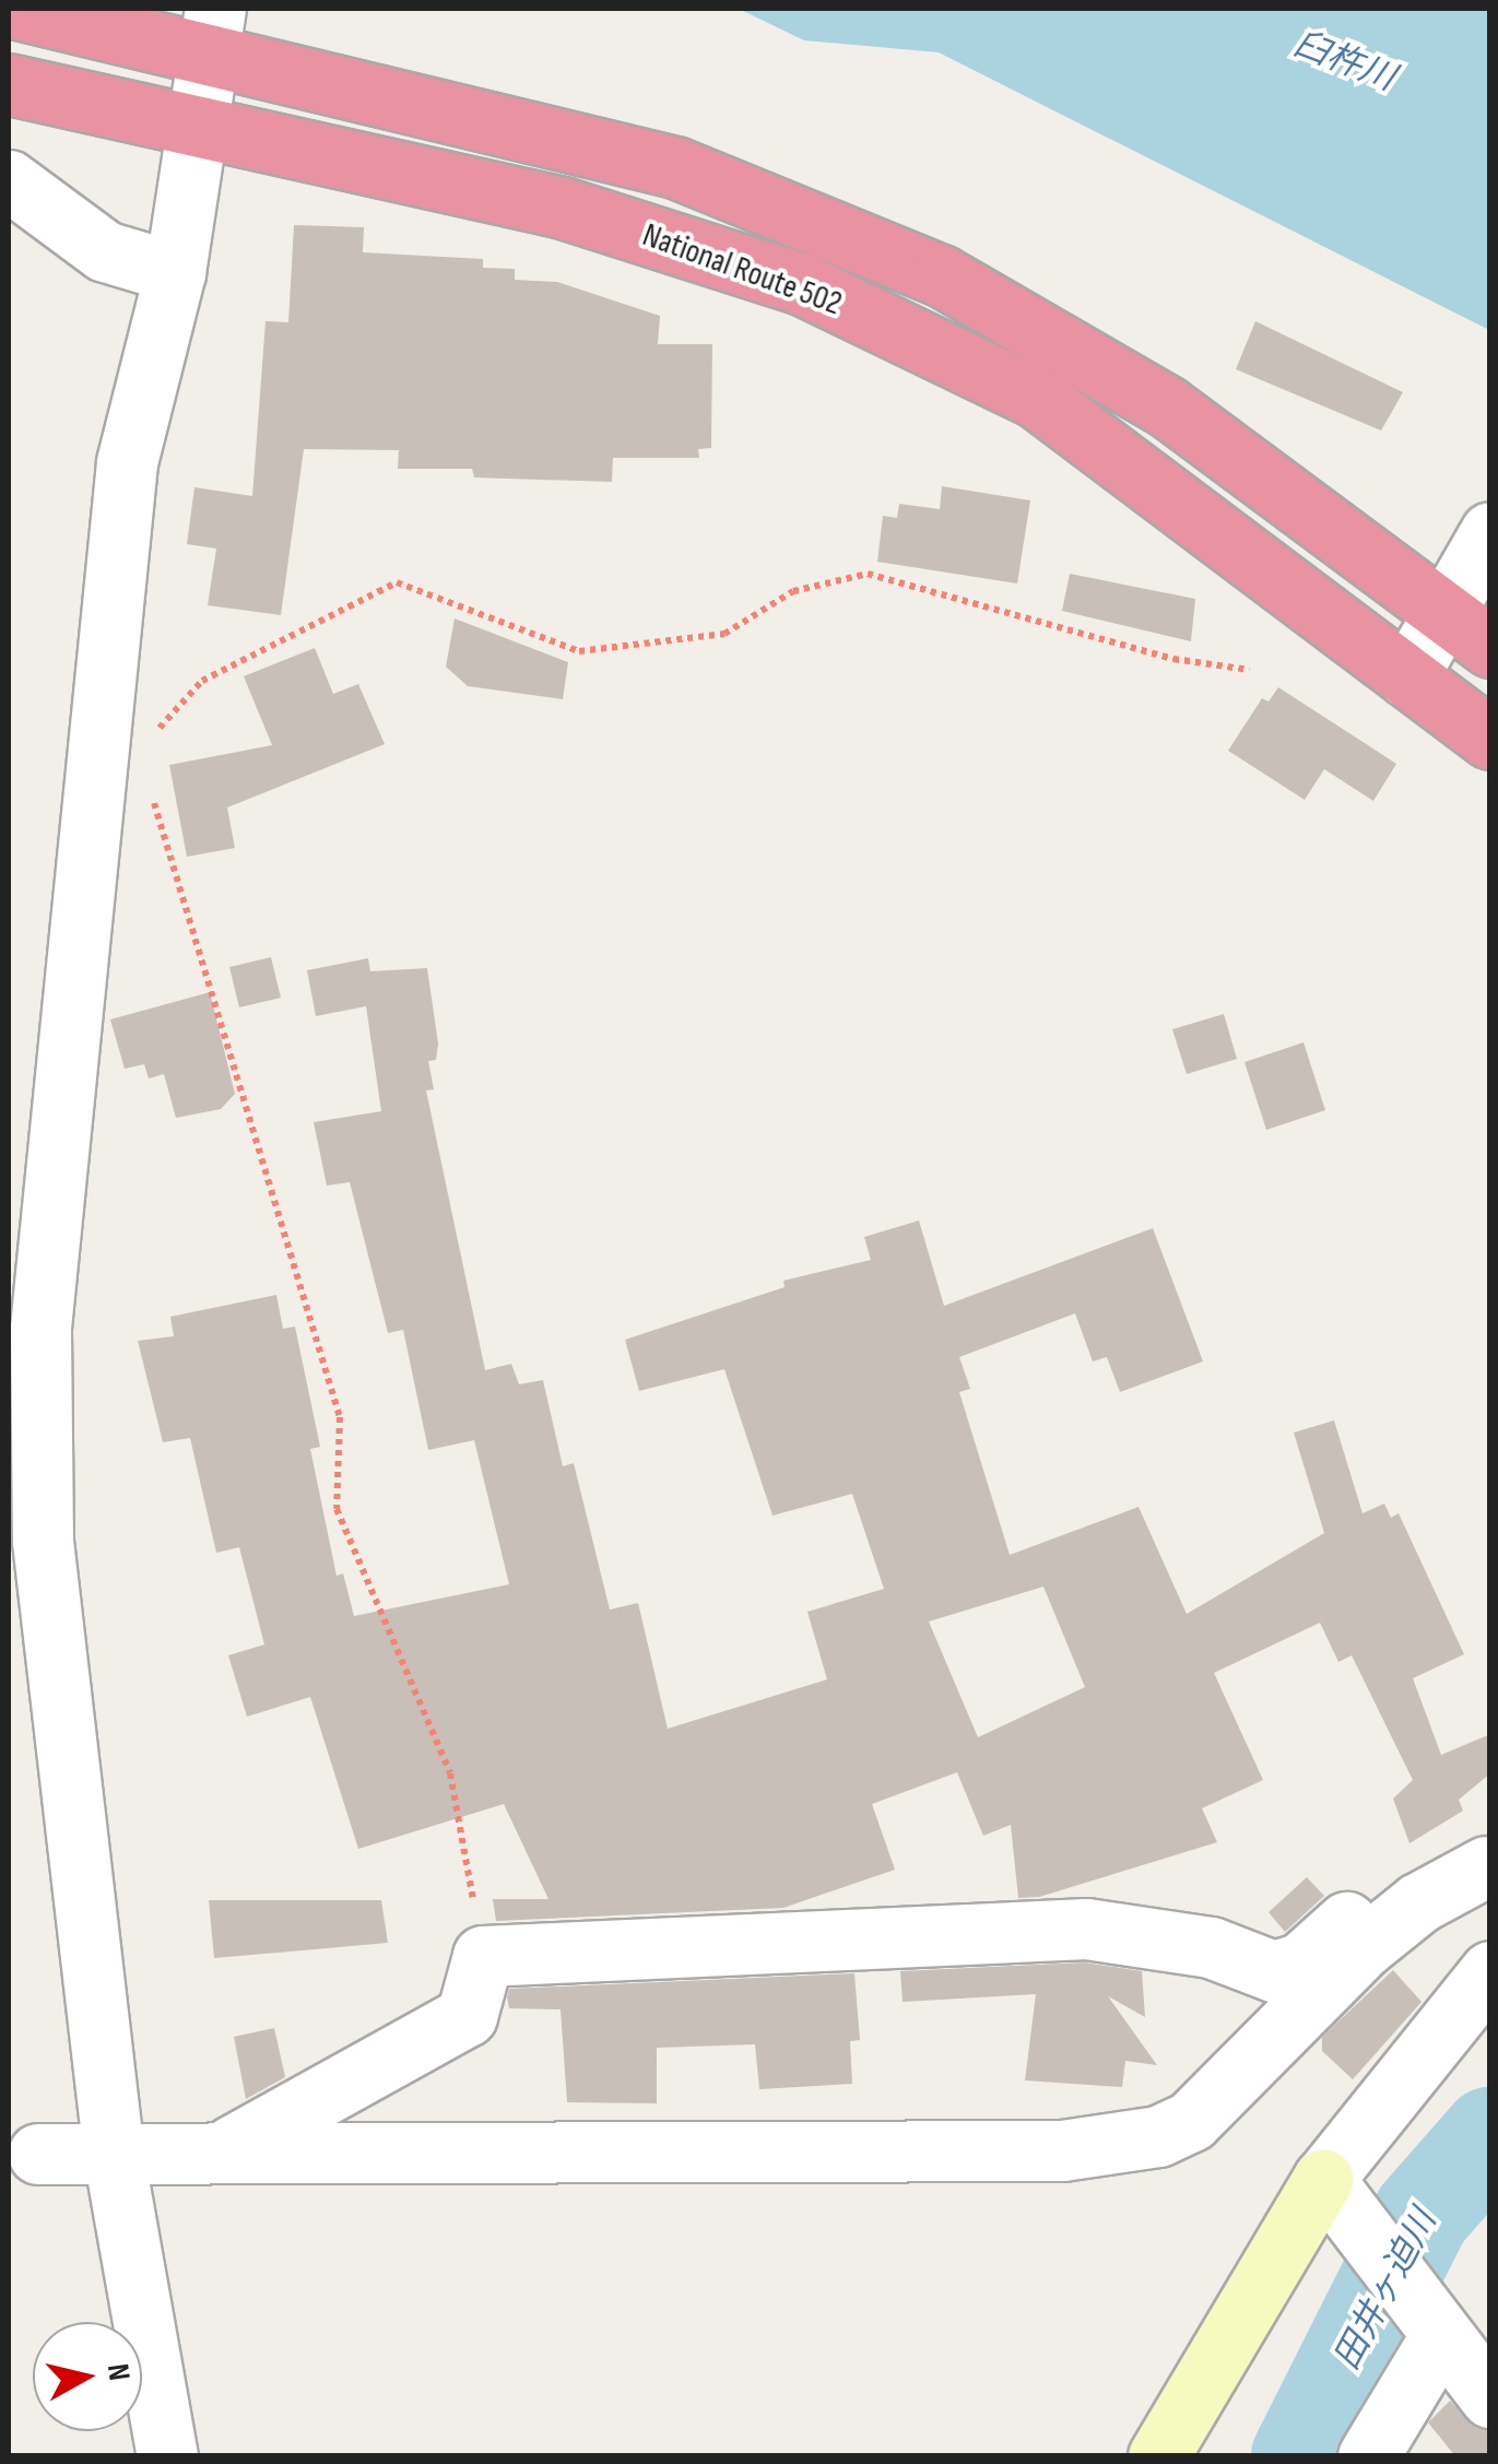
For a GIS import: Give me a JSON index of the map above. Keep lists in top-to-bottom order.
{
  "streets": {
    "highway": ["National Route 502"]
  },
  "water": ["臼杵川", "田井ヶ迫川"],
  "north": "right"
}
